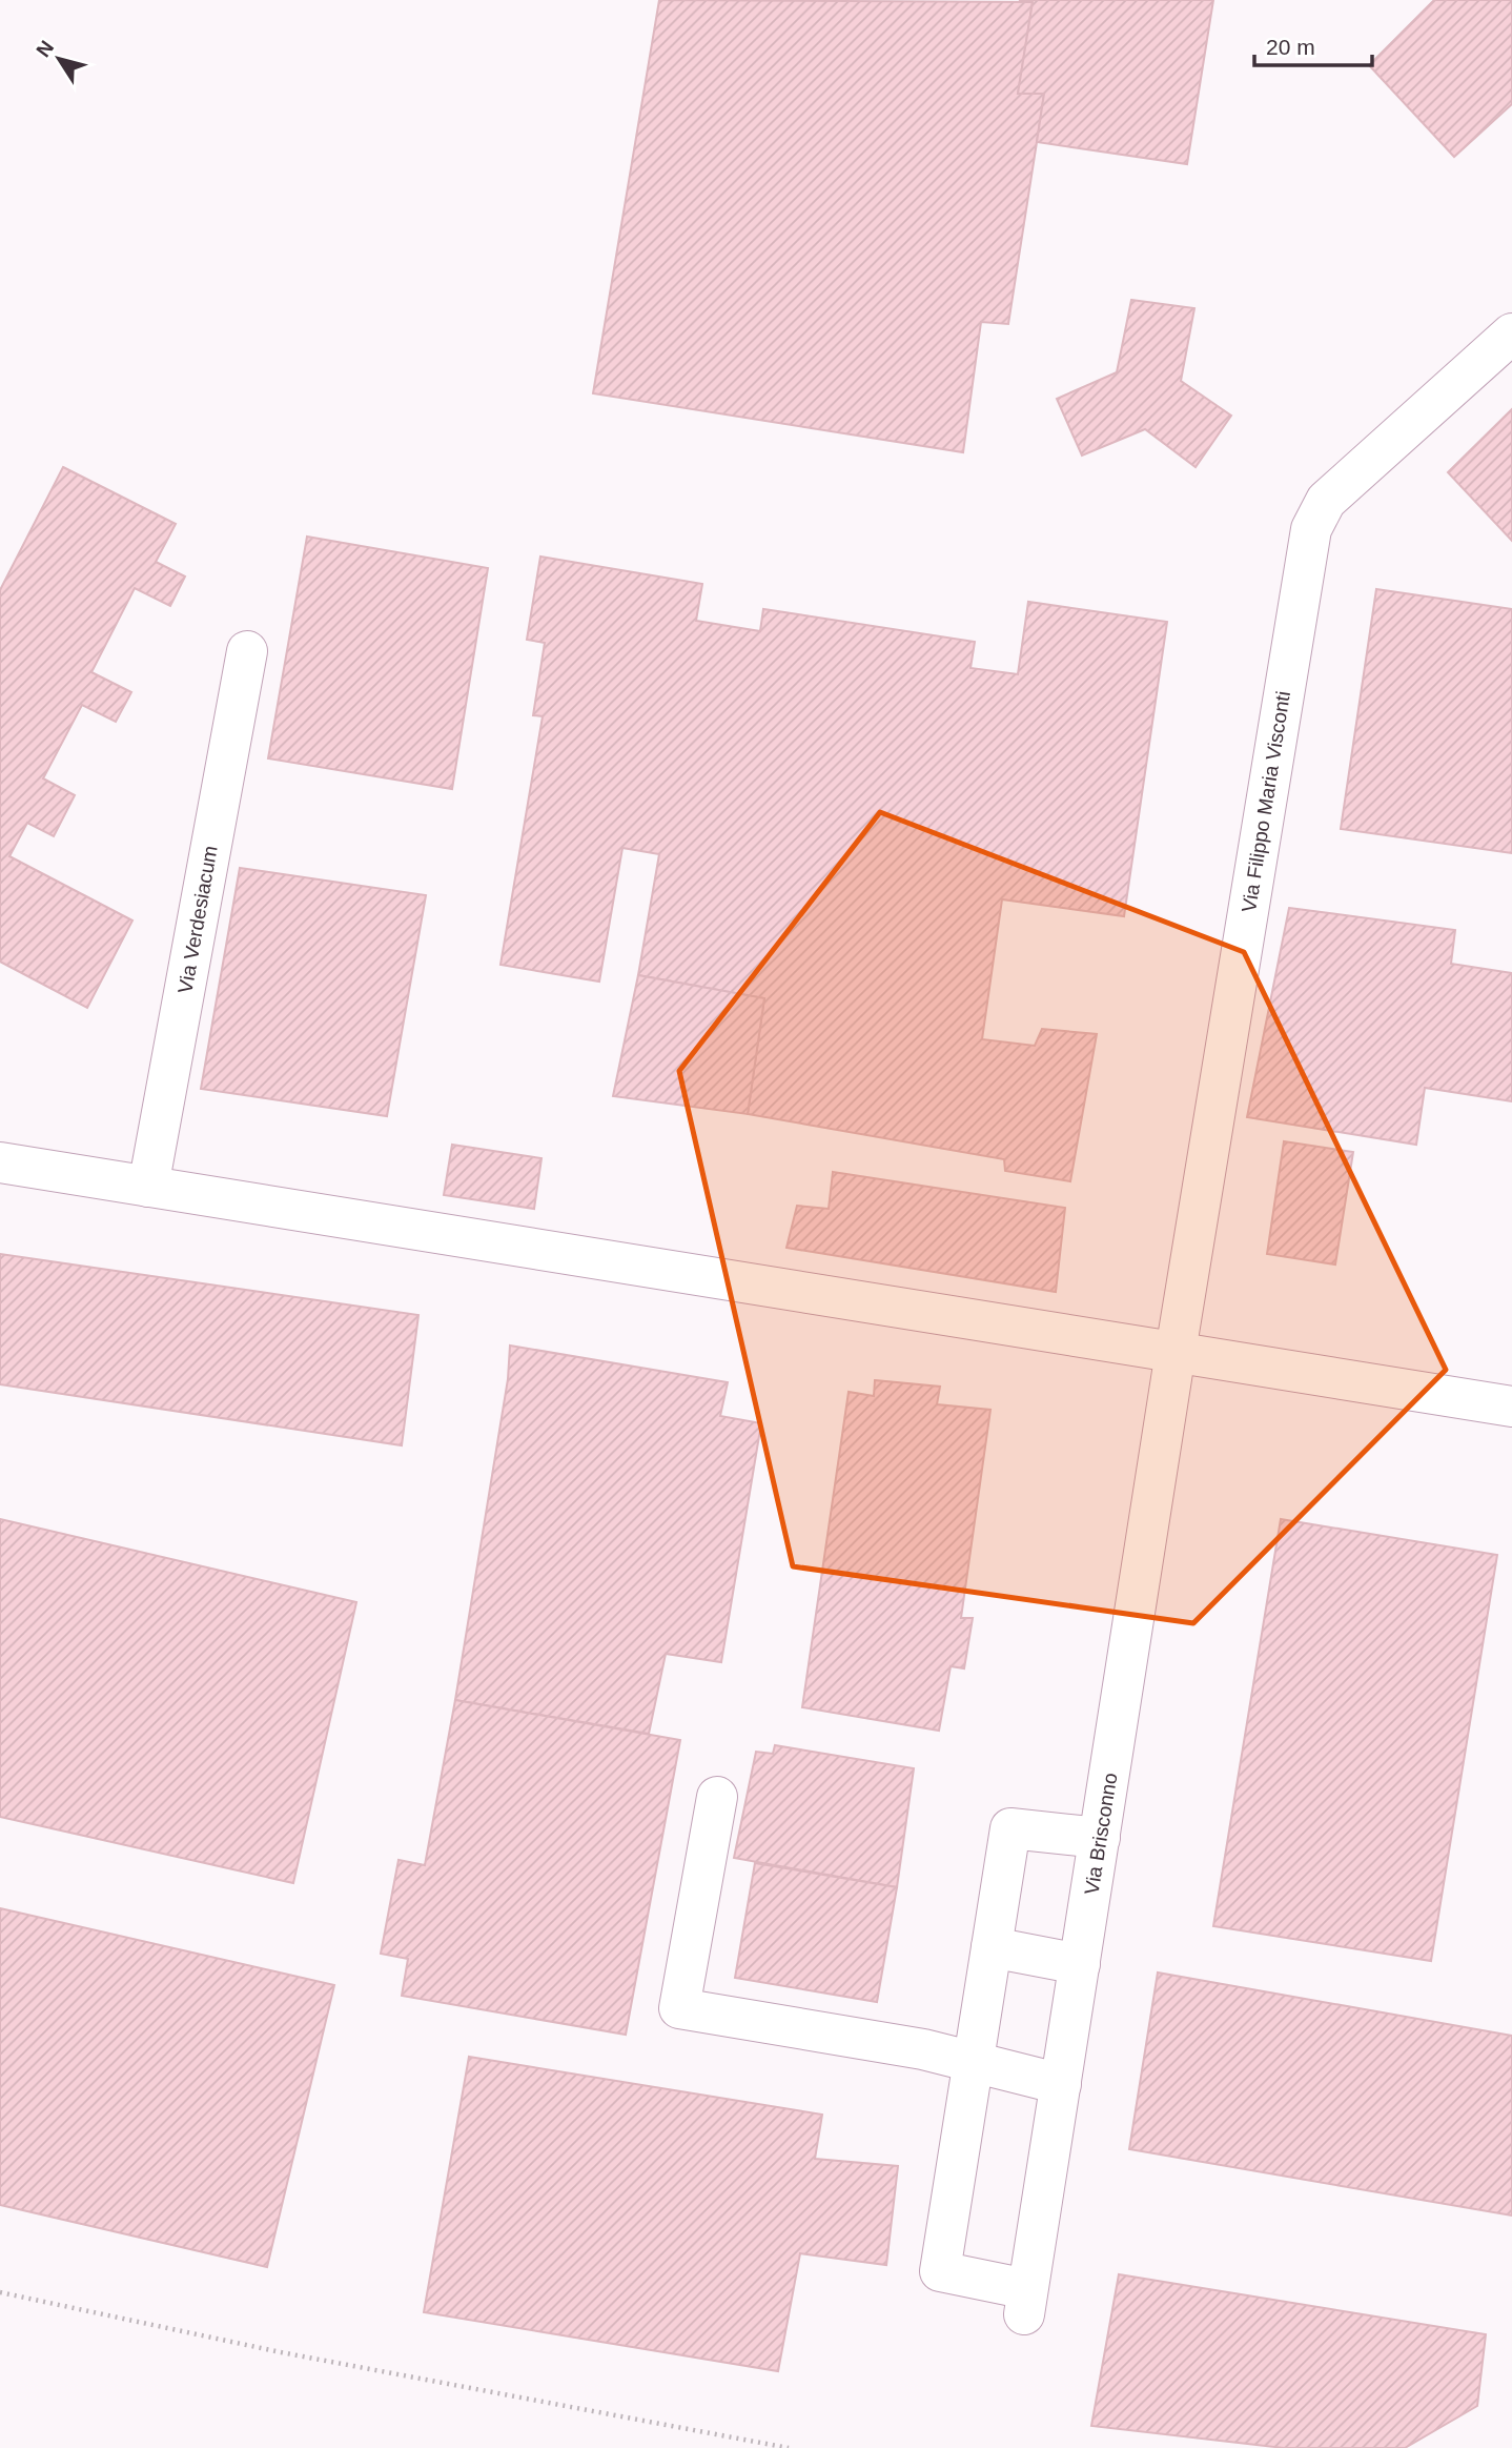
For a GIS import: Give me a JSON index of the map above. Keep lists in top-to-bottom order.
{
  "streets": {
    "street": ["Via Filippo Maria Visconti", "Via Verdesiacum", "Via Brisconno"]
  },
  "crossings": [
    ["Via Filippo Maria Visconti", "Via Brisconno"]
  ],
  "scale_bar": "20 m",
  "north": "top left"
}
